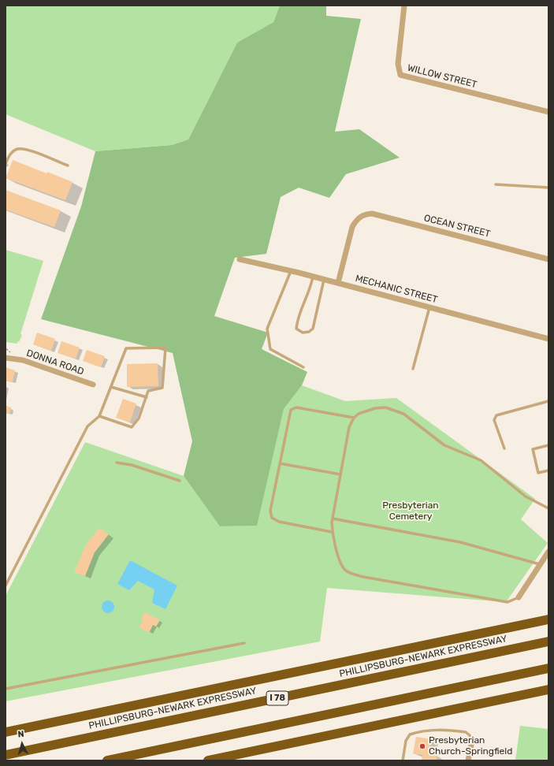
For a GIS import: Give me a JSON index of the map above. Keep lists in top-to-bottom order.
{
  "streets": {
    "highway": ["PHILLIPSBURG-NEWARK EXPRESSWAY", "I 78"],
    "street": [
      "WILLOW STREET",
      "OCEAN STREET",
      "MECHANIC STREET",
      "DONNA ROAD"
    ]
  },
  "crossings": [
    ["OCEAN STREET", "MECHANIC STREET"]
  ],
  "parks": ["Presbyterian Cemetery"],
  "places": ["Presbyterian Church-Springfield"],
  "north": "top"
}
